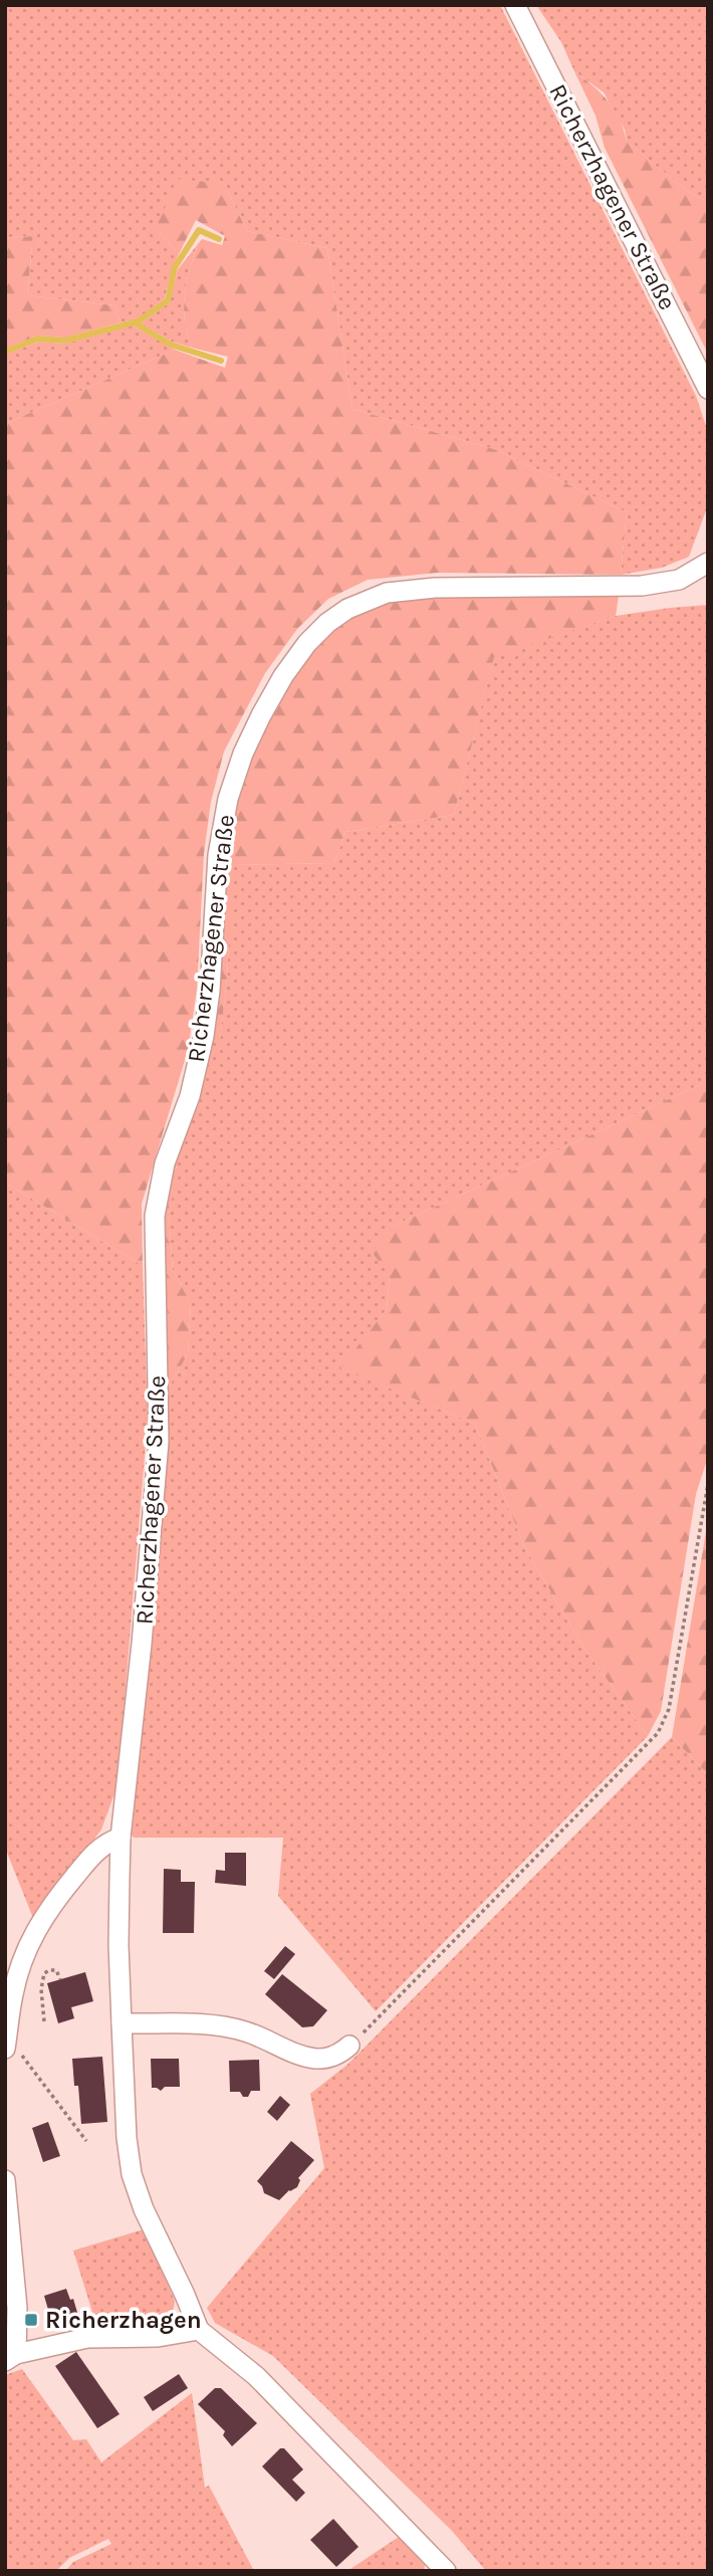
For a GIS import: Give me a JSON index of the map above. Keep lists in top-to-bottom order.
{
  "streets": {
    "street": ["Richerzhagener Straße"]
  },
  "places": {
    "transit": ["Richerzhagen"]
  }
}
